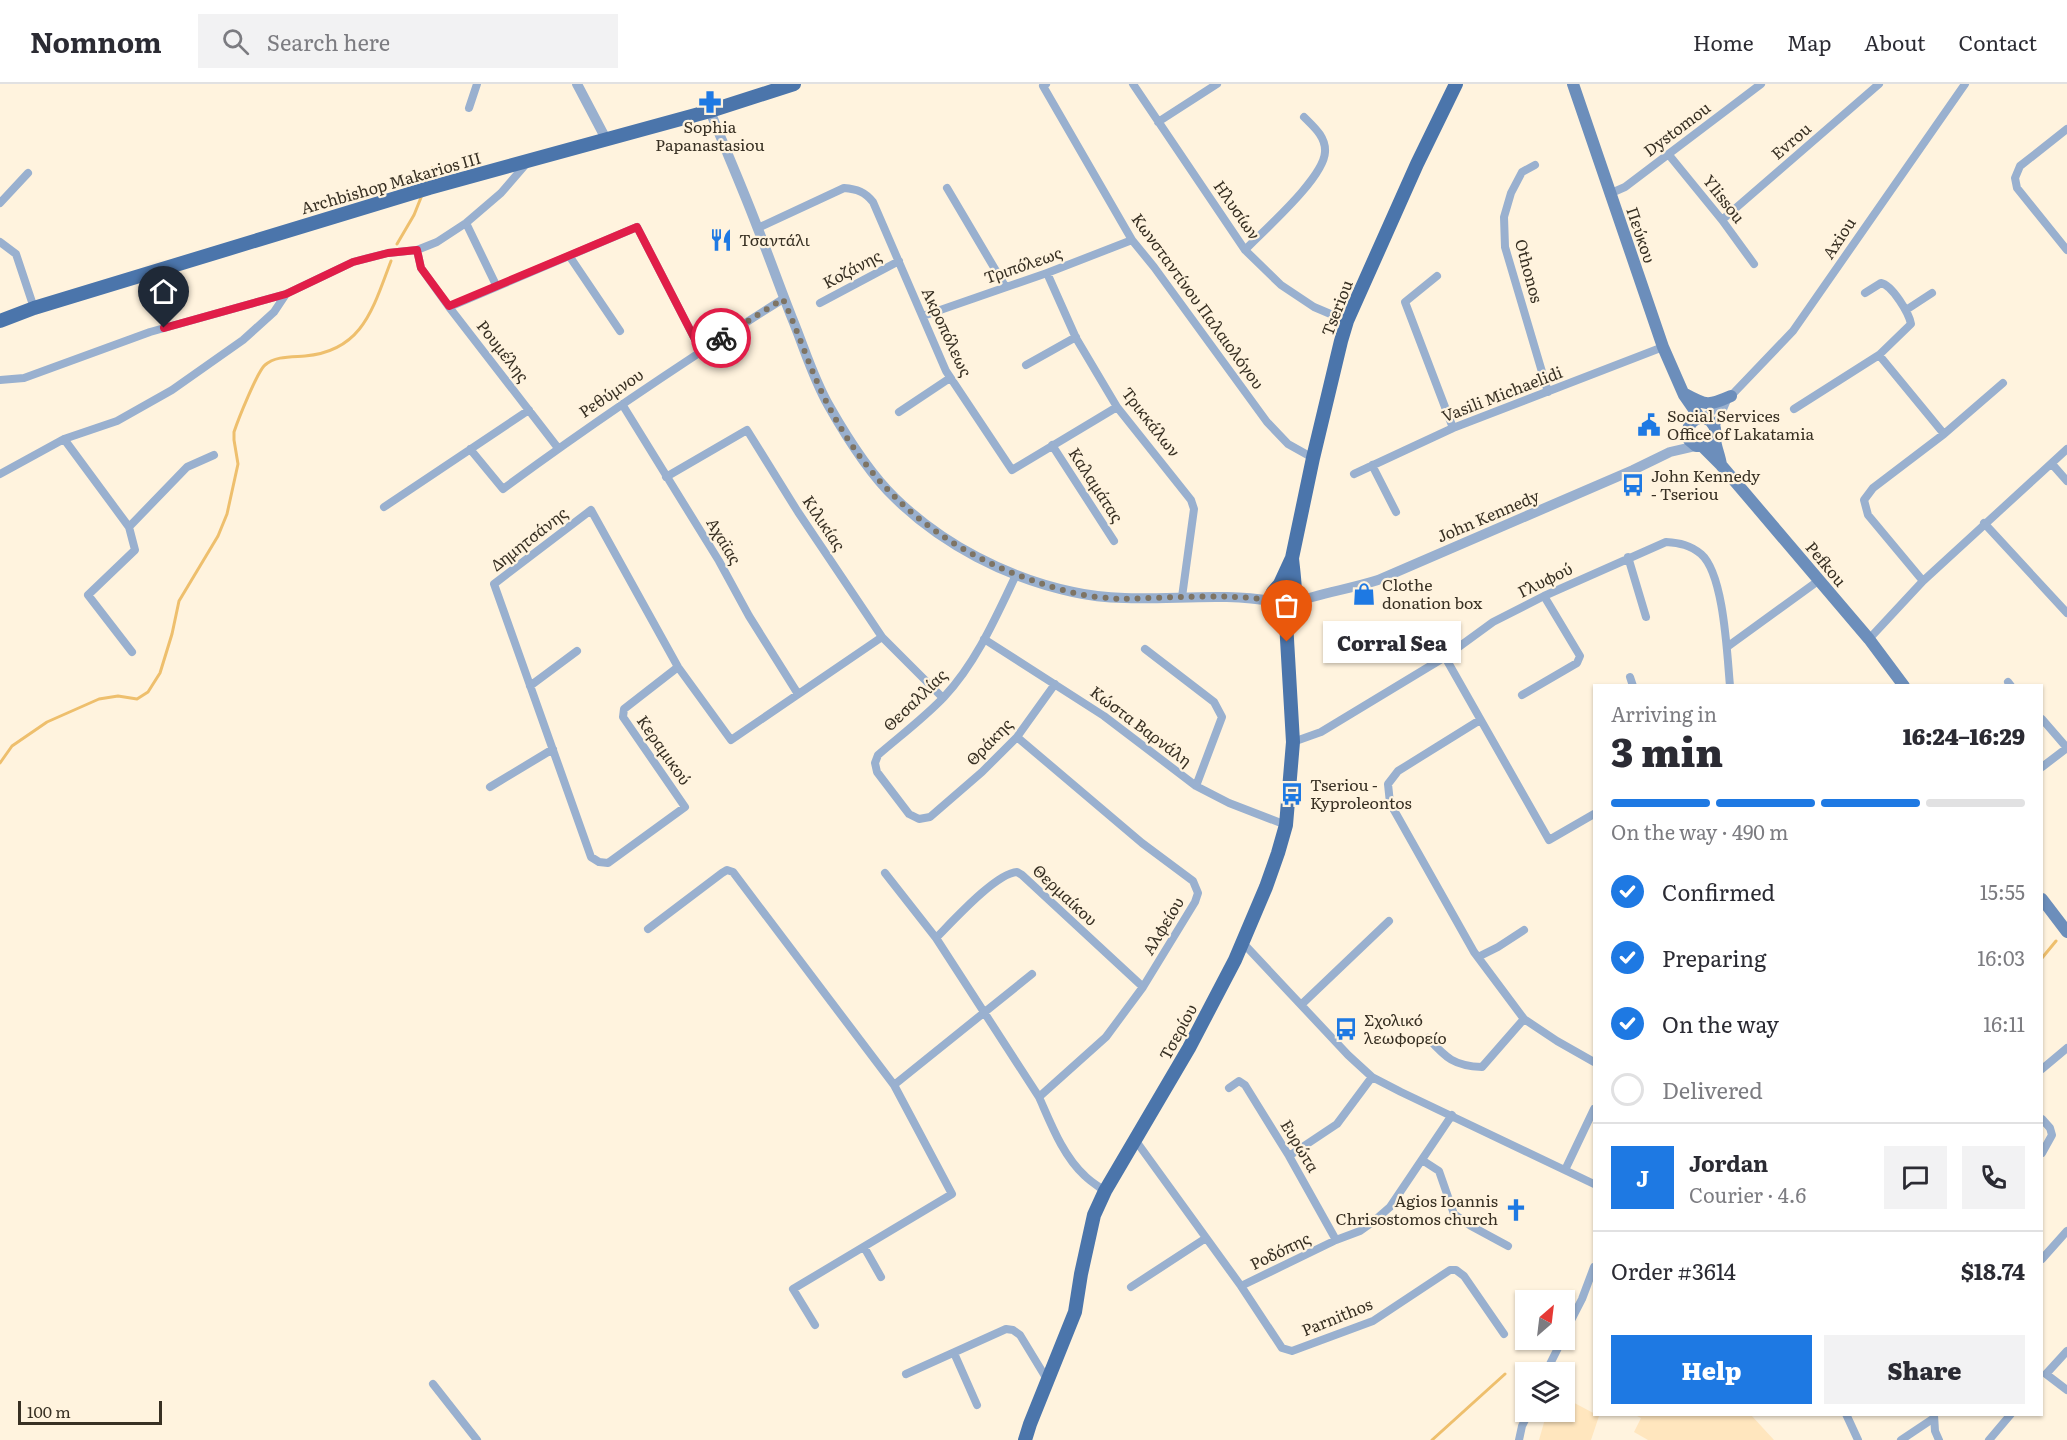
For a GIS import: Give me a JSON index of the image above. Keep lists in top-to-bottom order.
{
  "streets": {
    "main road": [
      "Archbishop Makarios III",
      "Πεύκου",
      "Tseriou",
      "Pefkou",
      "Τσερίου"
    ],
    "street": [
      "Dystomou",
      "Evrou",
      "Ylissou",
      "Ηλυσίων",
      "Axiou",
      "Τριπόλεως",
      "Κοζάνης",
      "Othonos",
      "Κωνσταντίνου Παλαιολόγου",
      "Ακροπόλεως",
      "Ρουμέλης",
      "Ρεθύμνου",
      "Vasili Michaelidi",
      "Τρικκάλων",
      "Καλαμάτας",
      "John Kennedy",
      "Κιλικίας",
      "Δημητσάνης",
      "Αχαϊας",
      "Γλυφού",
      "Θεσαλλίας",
      "Κώστα Βαρνάλη",
      "Θράκης",
      "Κεραμικού",
      "Θερμαίκου",
      "Αλφείου",
      "Ευρώτα",
      "Ροδόπης",
      "Parnithos"
    ]
  },
  "crossings": [
    ["Dystomou", "Ylissou"],
    ["Dystomou", "Πεύκου"],
    ["Evrou", "Ylissou"],
    ["Ηλυσίων", "Tseriou"],
    ["Πεύκου", "Vasili Michaelidi"],
    ["Πεύκου", "Pefkou"],
    ["Axiou", "Pefkou"],
    ["Τριπόλεως", "Κωνσταντίνου Παλαιολόγου"],
    ["Τριπόλεως", "Ακροπόλεως"],
    ["Τριπόλεως", "Τρικκάλων"],
    ["Κοζάνης", "Ακροπόλεως"],
    ["Othonos", "Vasili Michaelidi"],
    ["Κωνσταντίνου Παλαιολόγου", "Tseriou"],
    ["Tseriou", "John Kennedy"],
    ["Tseriou", "Τσερίου"],
    ["Ακροπόλεως", "Τρικκάλων"],
    ["Ακροπόλεως", "Καλαμάτας"],
    ["Ρουμέλης", "Ρεθύμνου"],
    ["Ρεθύμνου", "Αχαϊας"],
    ["Τρικκάλων", "John Kennedy"],
    ["Κιλικίας", "Αχαϊας"],
    ["Κιλικίας", "Θεσαλλίας"],
    ["Δημητσάνης", "Κεραμικού"],
    ["Γλυφού", "Τσερίου"],
    ["Θεσαλλίας", "Κώστα Βαρνάλη"],
    ["Θεσαλλίας", "Θράκης"],
    ["Κώστα Βαρνάλη", "Θράκης"],
    ["Κώστα Βαρνάλη", "Τσερίου"],
    ["Θράκης", "Αλφείου"],
    ["Θερμαίκου", "Αλφείου"],
    ["Τσερίου", "Parnithos"],
    ["Ευρώτα", "Ροδόπης"],
    ["Ροδόπης", "Parnithos"]
  ],
  "places": {
    "pharmacy": ["Sophia Papanastasiou"],
    "restaurant": ["Τσαντάλι"],
    "public building": ["Social Services Office of Lakatamia"],
    "bus stop": ["John Kennedy - Tseriou", "Tseriou - Kyproleontos", "Σχολικό λεωφορείο"],
    "shop": ["Clothe donation box"],
    "other": ["Corral Sea"],
    "church": ["Agios Ioannis Chrisostomos church"]
  },
  "scale_bar": "100 m",
  "north": "top right",
  "page": {
    "header": "Nomnom",
    "search": "Search here",
    "nav": [
      "Home",
      "Map",
      "About",
      "Contact"
    ],
    "bubble": "Corral Sea",
    "heading": ["3 min", "Arriving in", "16:24–16:29"],
    "panel": [
      "Jordan",
      "Courier · 4.6",
      "Order #3614",
      "$18.74"
    ],
    "bar": "On the way · 490 m",
    "list": [
      ["Confirmed", "15:55"],
      ["Preparing", "16:03"],
      ["On the way", "16:11"],
      "Delivered"
    ],
    "round": "J",
    "buttons": ["Help", "Share"],
    "scale": "100 m"
  }
}
